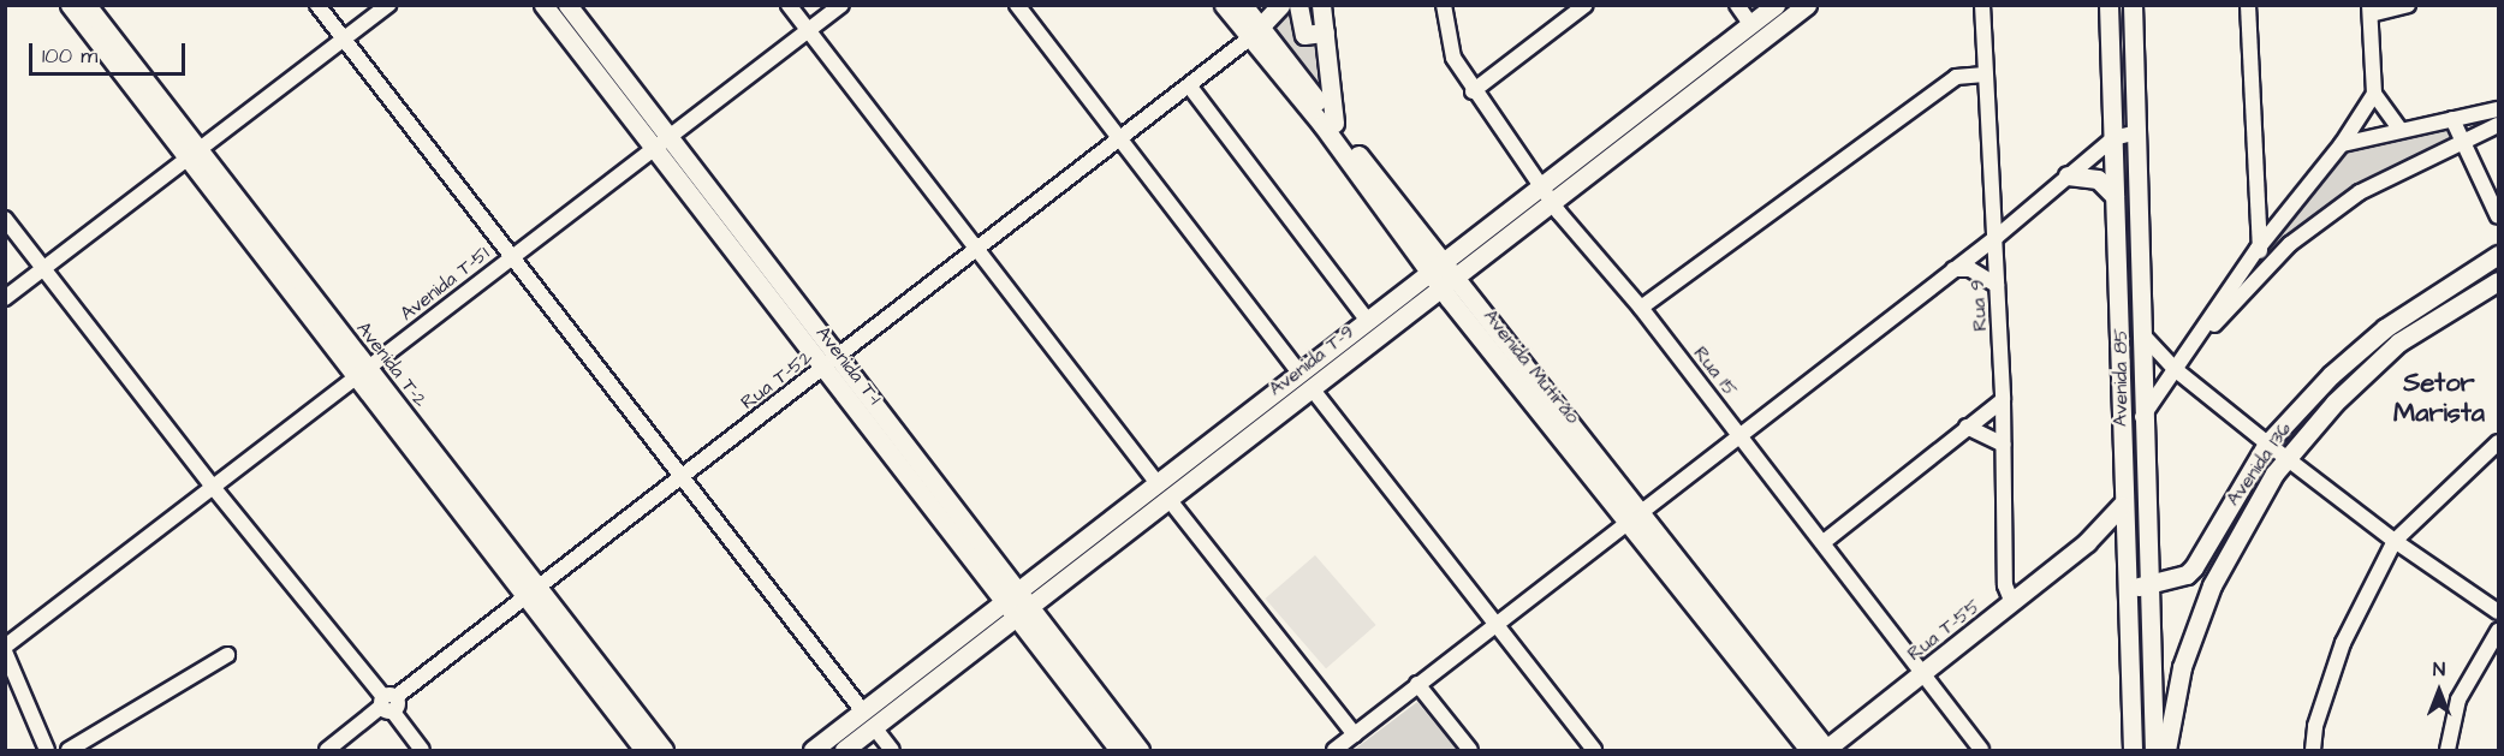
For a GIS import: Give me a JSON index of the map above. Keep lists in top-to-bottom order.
{
  "streets": {
    "main road": [
      "Avenida T-9",
      "Avenida T-2",
      "Avenida T-1",
      "Avenida Mutirão",
      "Avenida 85",
      "Avenida 136",
      "Rua T-55"
    ],
    "street": [
      "Avenida T-51",
      "Rua 9",
      "Rua 15",
      "Rua T-52"
    ]
  },
  "crossings": [
    ["Avenida T-51", "Avenida T-2"],
    ["Avenida T-51", "Avenida T-1"],
    ["Rua 9", "Rua T-55"],
    ["Avenida T-9", "Avenida T-1"],
    ["Avenida T-9", "Avenida Mutirão"],
    ["Avenida T-9", "Rua 15"],
    ["Avenida T-2", "Rua T-52"],
    ["Avenida T-1", "Rua T-52"],
    ["Avenida Mutirão", "Rua T-52"],
    ["Avenida Mutirão", "Rua T-55"],
    ["Rua 15", "Rua T-55"],
    ["Avenida 85", "Rua T-55"]
  ],
  "districts": ["Setor Marista"],
  "scale_bar": "100 m",
  "north": "top"
}
